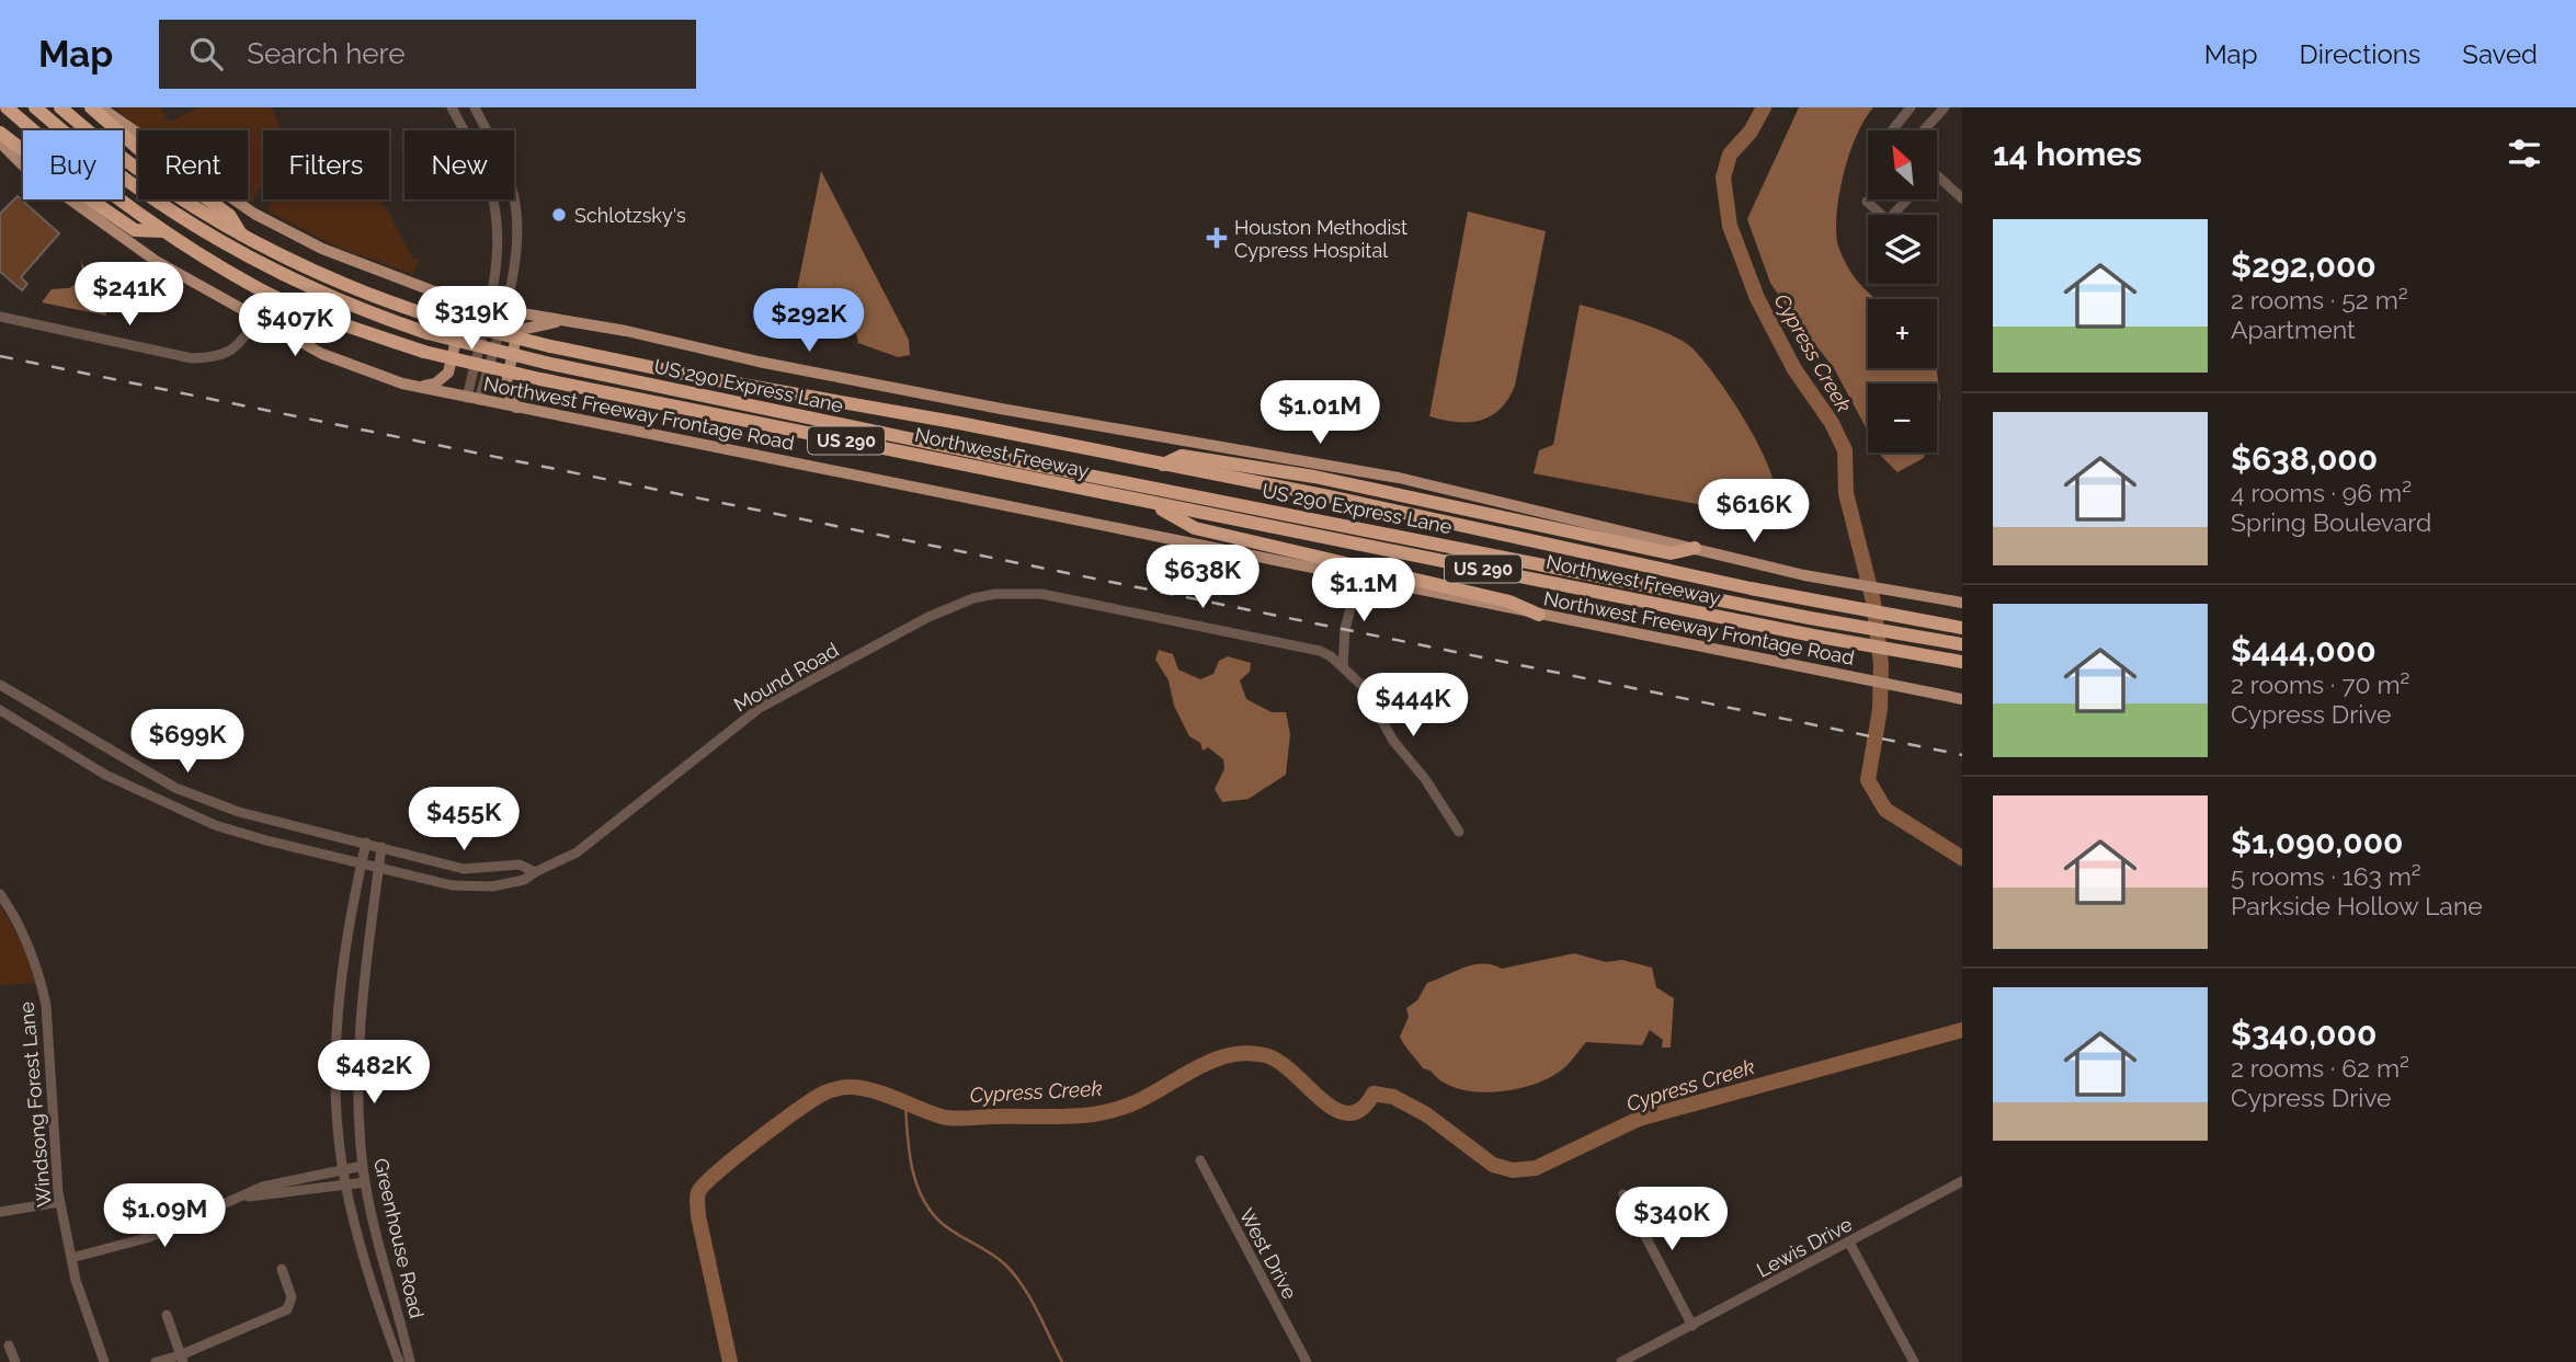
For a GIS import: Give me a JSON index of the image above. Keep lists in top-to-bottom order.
{
  "streets": {
    "highway": ["US 290 Express Lane", "US 290", "Northwest Freeway"],
    "main road": ["Northwest Freeway Frontage Road"],
    "street": [
      "Mound Road",
      "Windsong Forest Lane",
      "Greenhouse Road",
      "Lewis Drive",
      "West Drive"
    ]
  },
  "crossings": [
    ["Mound Road", "Greenhouse Road"]
  ],
  "water": ["Cypress Creek"],
  "places": {
    "other": ["Schlotzsky's"],
    "health": ["Houston Methodist Cypress Hospital"]
  },
  "north": "top left",
  "page": {
    "header": "Map",
    "search": "Search here",
    "nav": ["Map", "Directions", "Saved"],
    "heading": "14 homes",
    "map_buttons": ["+", "−"],
    "chip": [
      "Buy",
      "Rent",
      "Filters",
      "New"
    ],
    "list": [
      {
        "name": "$292,000",
        "note": "2 rooms · 52 m² · Apartment"
      },
      {
        "name": "$638,000",
        "note": "4 rooms · 96 m² · Spring Boulevard"
      },
      {
        "name": "$444,000",
        "note": "2 rooms · 70 m² · Cypress Drive"
      },
      {
        "name": "$1,090,000",
        "note": "5 rooms · 163 m² · Parkside Hollow Lane"
      },
      {
        "name": "$340,000",
        "note": "2 rooms · 62 m² · Cypress Drive"
      }
    ],
    "price": [
      "$241K",
      "$319K",
      "$292K",
      "$407K",
      "$1.01M",
      "$616K",
      "$638K",
      "$1.1M",
      "$444K",
      "$699K",
      "$455K",
      "$482K",
      "$1.09M",
      "$340K"
    ]
  }
}
